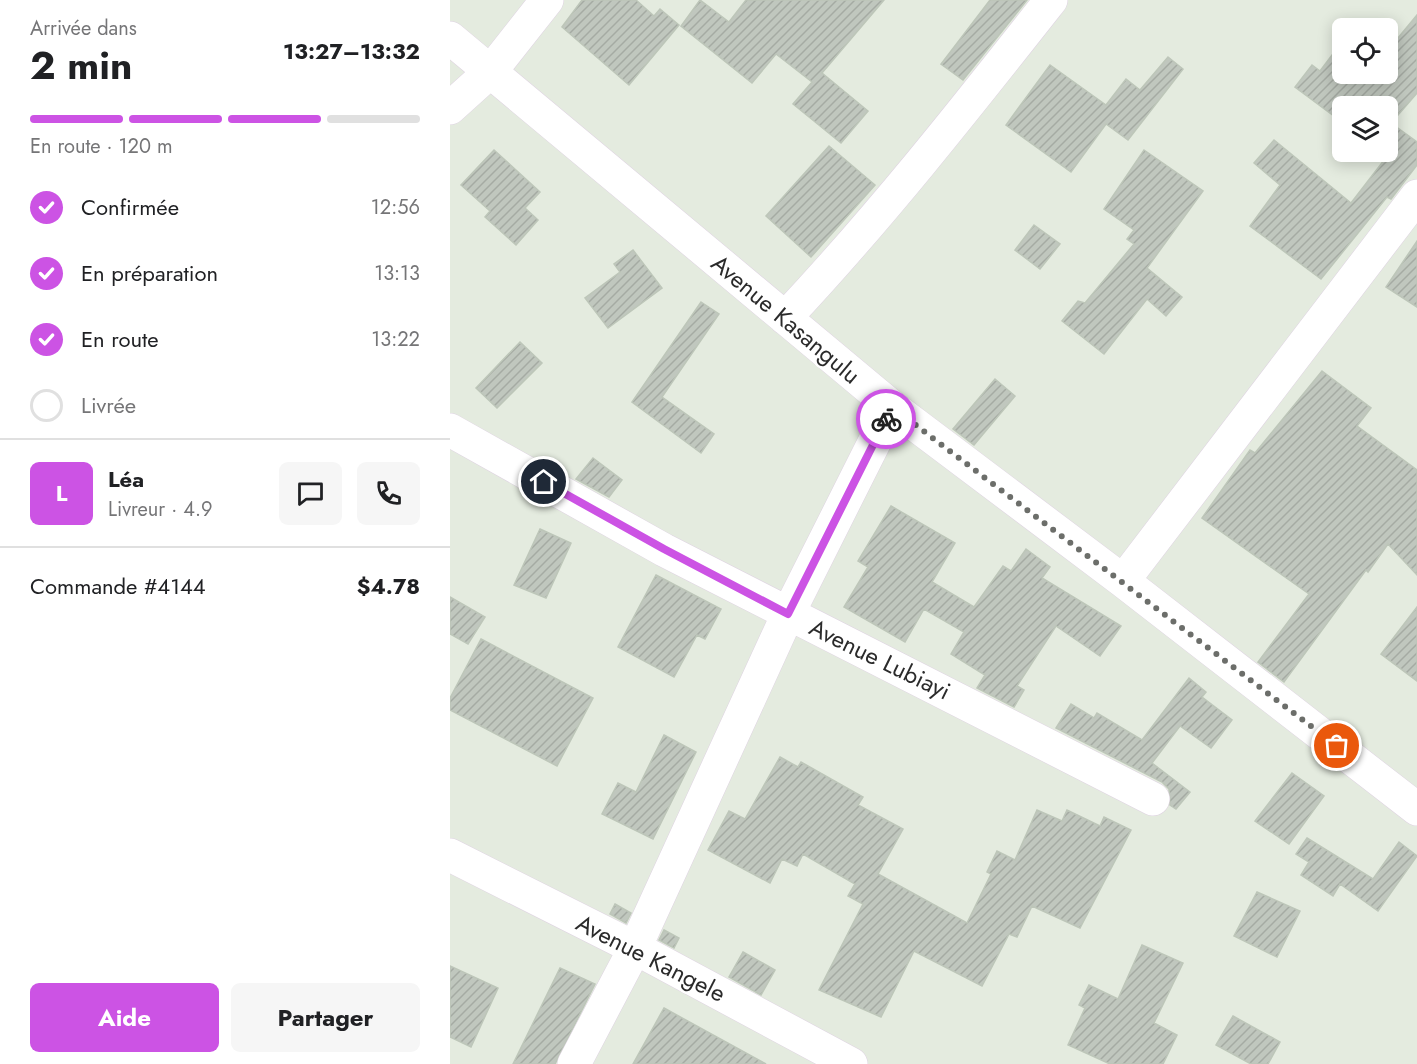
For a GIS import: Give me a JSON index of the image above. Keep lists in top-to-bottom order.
{
  "streets": {
    "street": ["Avenue Kasangulu", "Avenue Lubiayi", "Avenue Kangele"]
  },
  "page": {
    "heading": ["2 min", "Arrivée dans", "13:27–13:32"],
    "panel": [
      "Léa",
      "Livreur · 4.9",
      "Commande #4144",
      "$4.78"
    ],
    "bar": "En route · 120 m",
    "list": [
      ["Confirmée", "12:56"],
      ["En préparation", "13:13"],
      ["En route", "13:22"],
      "Livrée"
    ],
    "round": "L",
    "buttons": ["Aide", "Partager"]
  }
}
